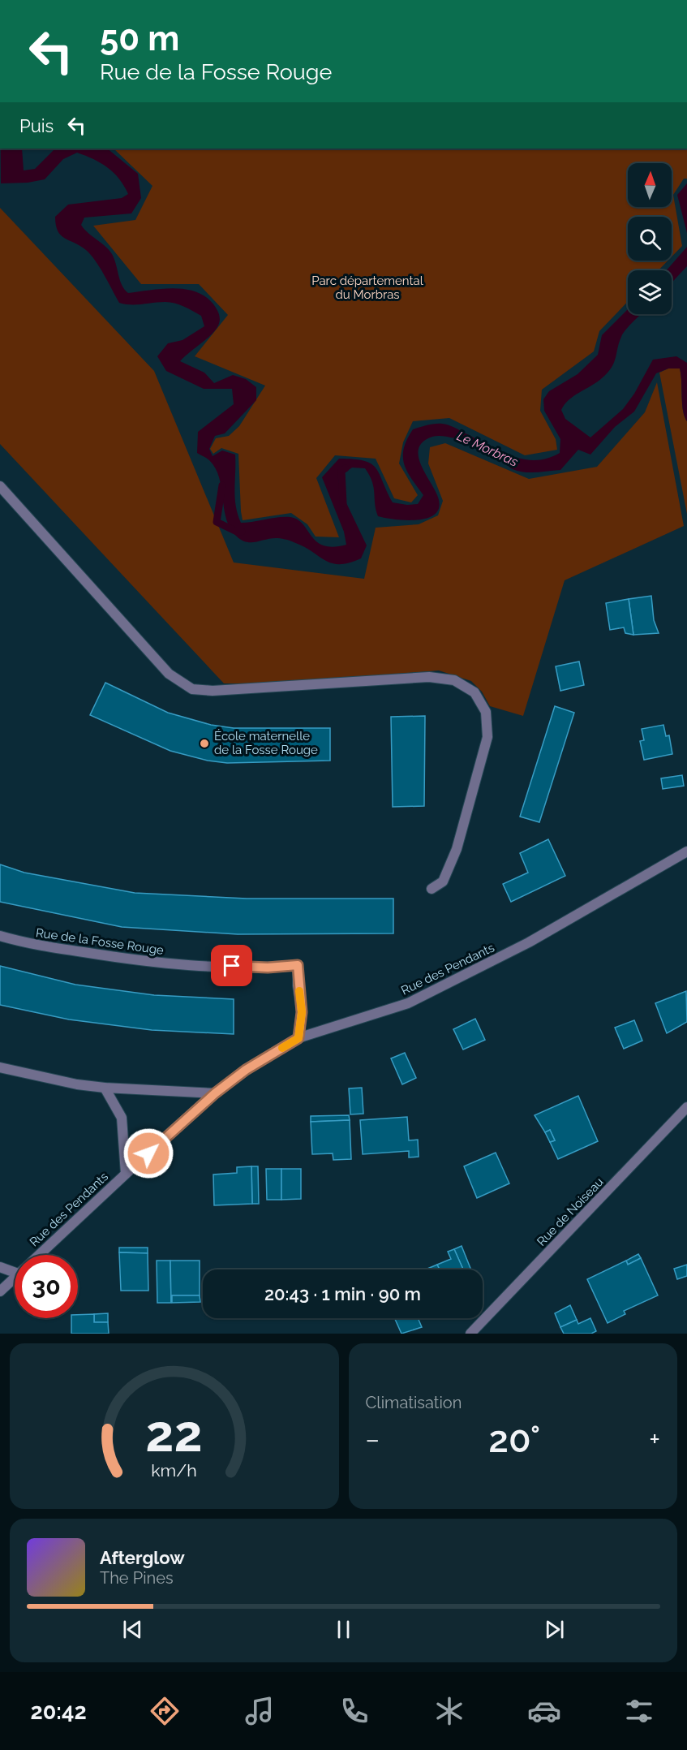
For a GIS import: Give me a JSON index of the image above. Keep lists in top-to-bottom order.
{
  "streets": {
    "street": ["Rue de la Fosse Rouge", "Rue des Pendants", "Rue de Noiseau"]
  },
  "crossings": [
    ["Rue de la Fosse Rouge", "Rue des Pendants"]
  ],
  "water": ["Le Morbras"],
  "parks": ["Parc départemental du Morbras"],
  "places": ["École maternelle de la Fosse Rouge"],
  "north": "top",
  "page": {
    "turn": ["50 m", "Rue de la Fosse Rouge"],
    "then": "Puis",
    "limit": "30",
    "trip": "20:43 · 1 min · 90 m",
    "tile": "Climatisation",
    "heat": ["−", "20°", "+"],
    "song": ["Afterglow", "The Pines"],
    "tabs": "20:42",
    "gauge": ["22", "km/h"]
  }
}
